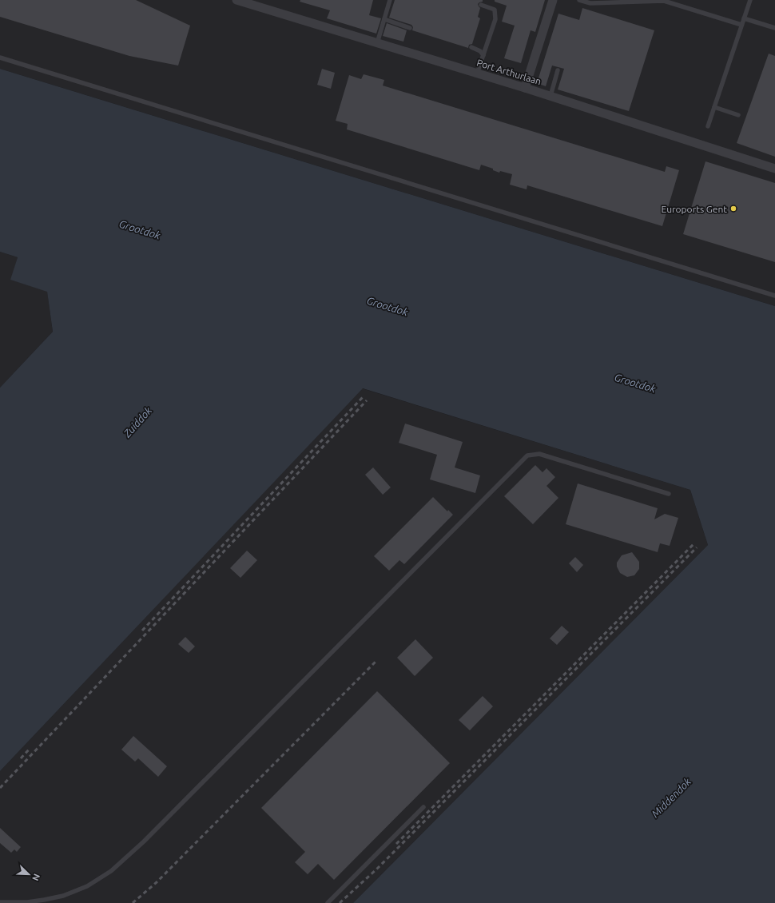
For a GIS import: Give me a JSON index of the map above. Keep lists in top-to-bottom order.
{
  "streets": {
    "street": ["Port Arthurlaan"]
  },
  "water": ["Grootdok", "Zuiddok", "Middendok"],
  "places": ["Euroports Gent"],
  "north": "bottom right"
}
